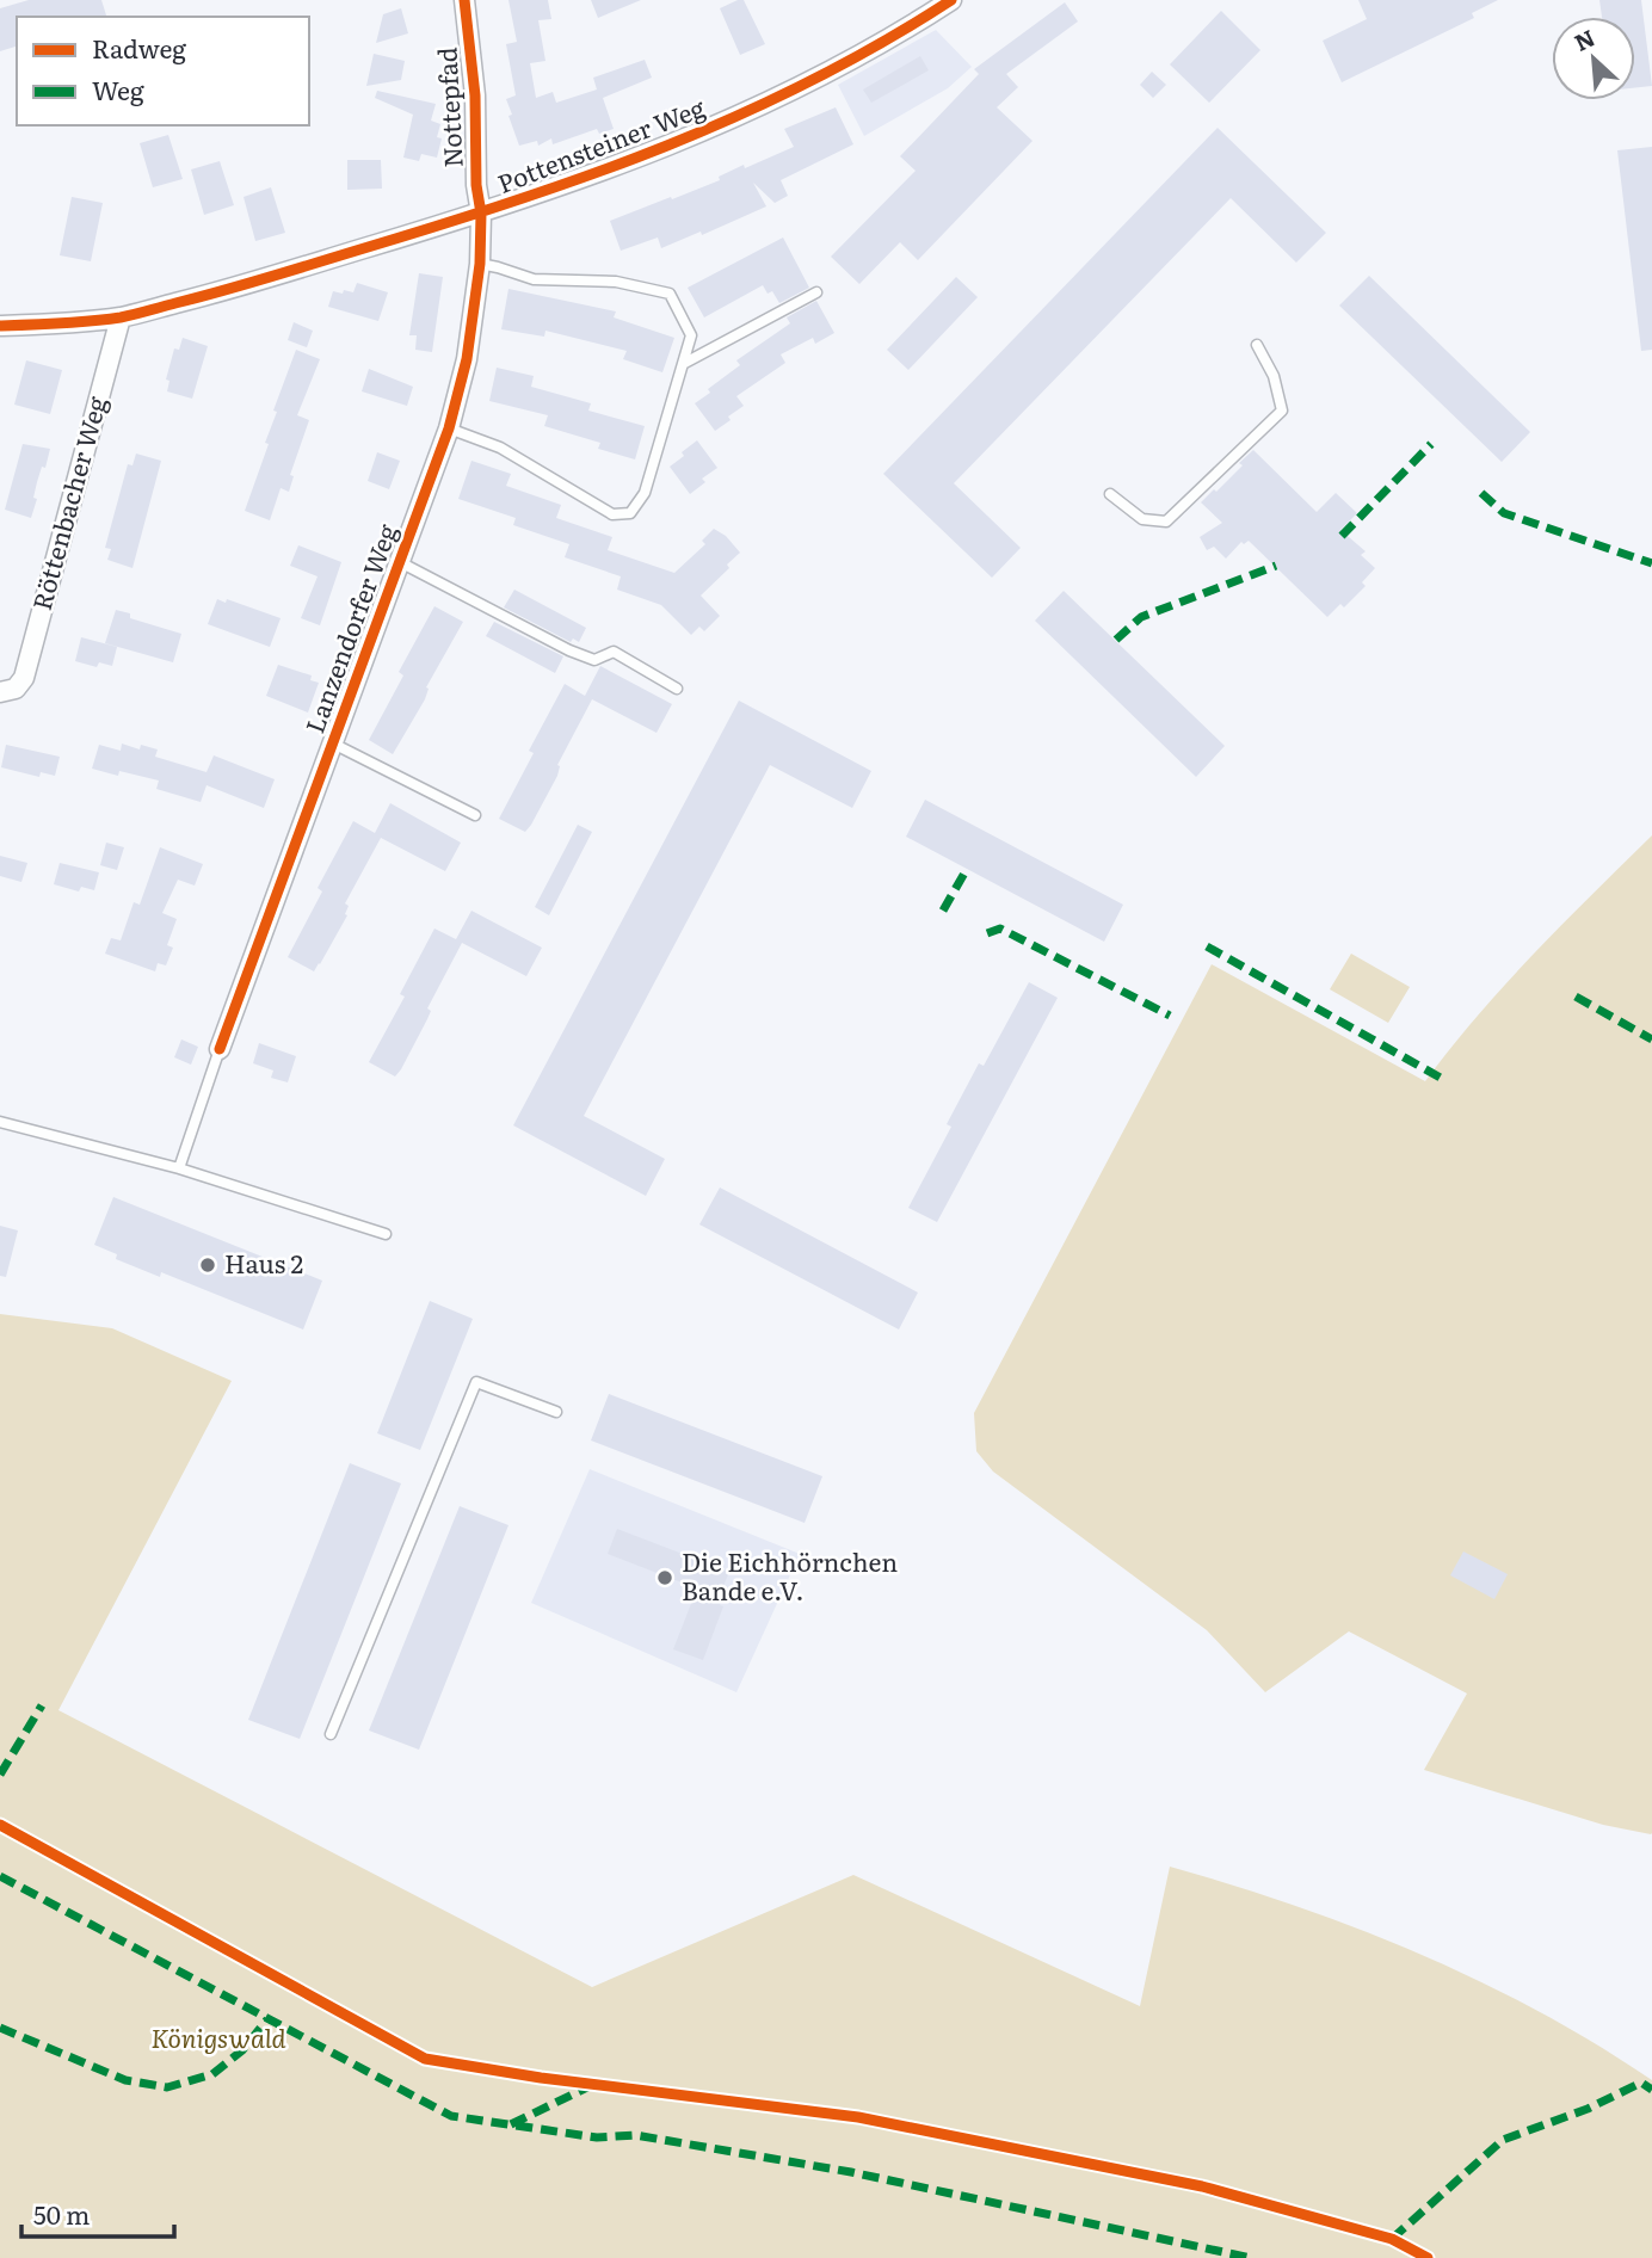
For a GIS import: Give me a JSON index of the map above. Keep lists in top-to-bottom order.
{
  "streets": {
    "street": [
      "Nottepfad",
      "Pottensteiner Weg",
      "Röttenbacher Weg",
      "Lanzendorfer Weg"
    ]
  },
  "crossings": [
    ["Nottepfad", "Pottensteiner Weg"],
    ["Nottepfad", "Lanzendorfer Weg"],
    ["Pottensteiner Weg", "Röttenbacher Weg"],
    ["Pottensteiner Weg", "Lanzendorfer Weg"]
  ],
  "parks": ["Königswald"],
  "places": ["Haus 2", "Die Eichhörnchen Bande e.V."],
  "legend": ["Radweg", "Weg"],
  "scale_bar": "50 m",
  "north": "top left"
}
